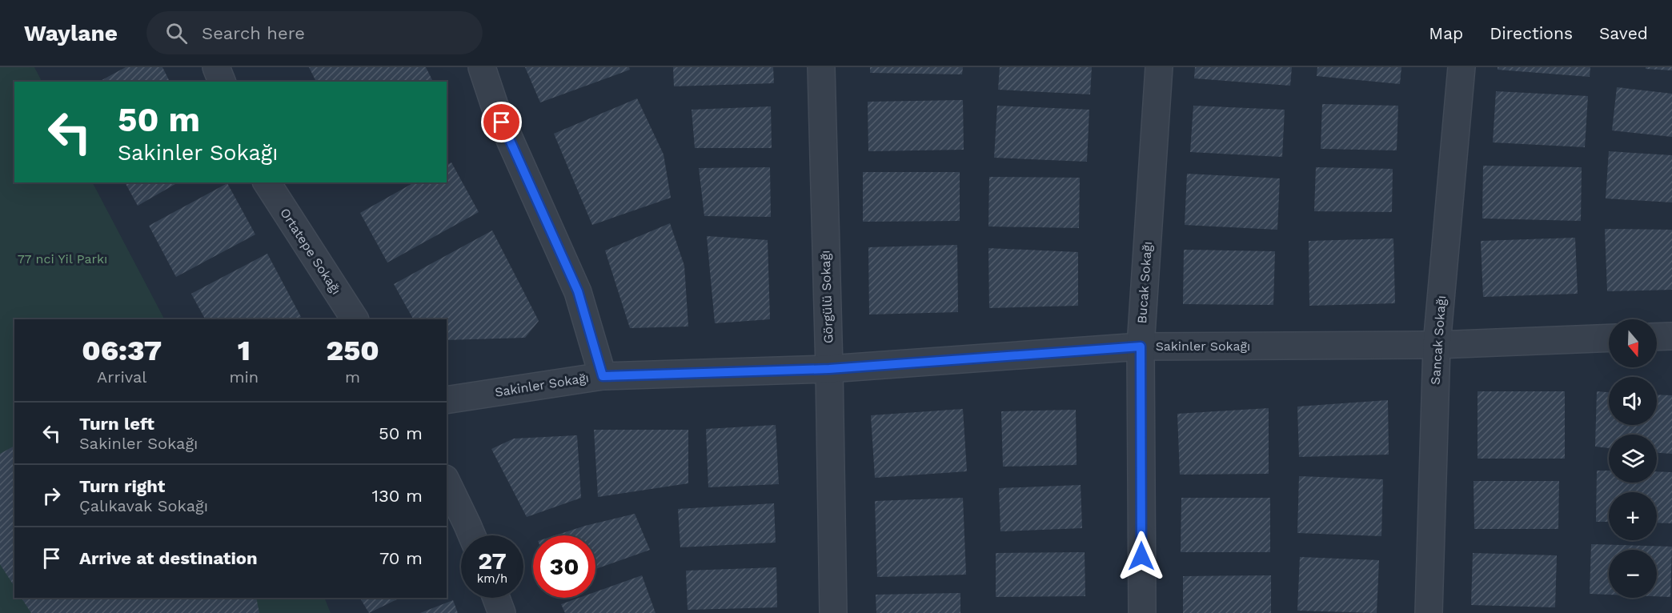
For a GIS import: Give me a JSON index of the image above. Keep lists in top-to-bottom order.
{
  "streets": {
    "street": [
      "Ortatepe Sokağı",
      "Bucak Sokağı",
      "Görgülü Sokağı",
      "Sancak Sokağı",
      "Sakinler Sokağı"
    ]
  },
  "crossings": [
    ["Bucak Sokağı", "Sakinler Sokağı"],
    ["Görgülü Sokağı", "Sakinler Sokağı"],
    ["Sancak Sokağı", "Sakinler Sokağı"]
  ],
  "parks": ["77 nci Yil Parkı"],
  "north": "bottom",
  "page": {
    "header": "Waylane",
    "search": "Search here",
    "nav": ["Map", "Directions", "Saved"],
    "turn": ["50 m", "Sakinler Sokağı"],
    "map_buttons": ["+", "−"],
    "eta": [
      "06:37",
      "Arrival",
      "1",
      "min",
      "250",
      "m"
    ],
    "list": [
      {
        "name": "Turn left",
        "note": "Sakinler Sokağı",
        "value": "50 m"
      },
      {
        "name": "Turn right",
        "note": "Çalıkavak Sokağı",
        "value": "130 m"
      },
      {
        "name": "Arrive at destination",
        "value": "70 m"
      }
    ],
    "speed": "27 km/h",
    "limit": "30"
  }
}
